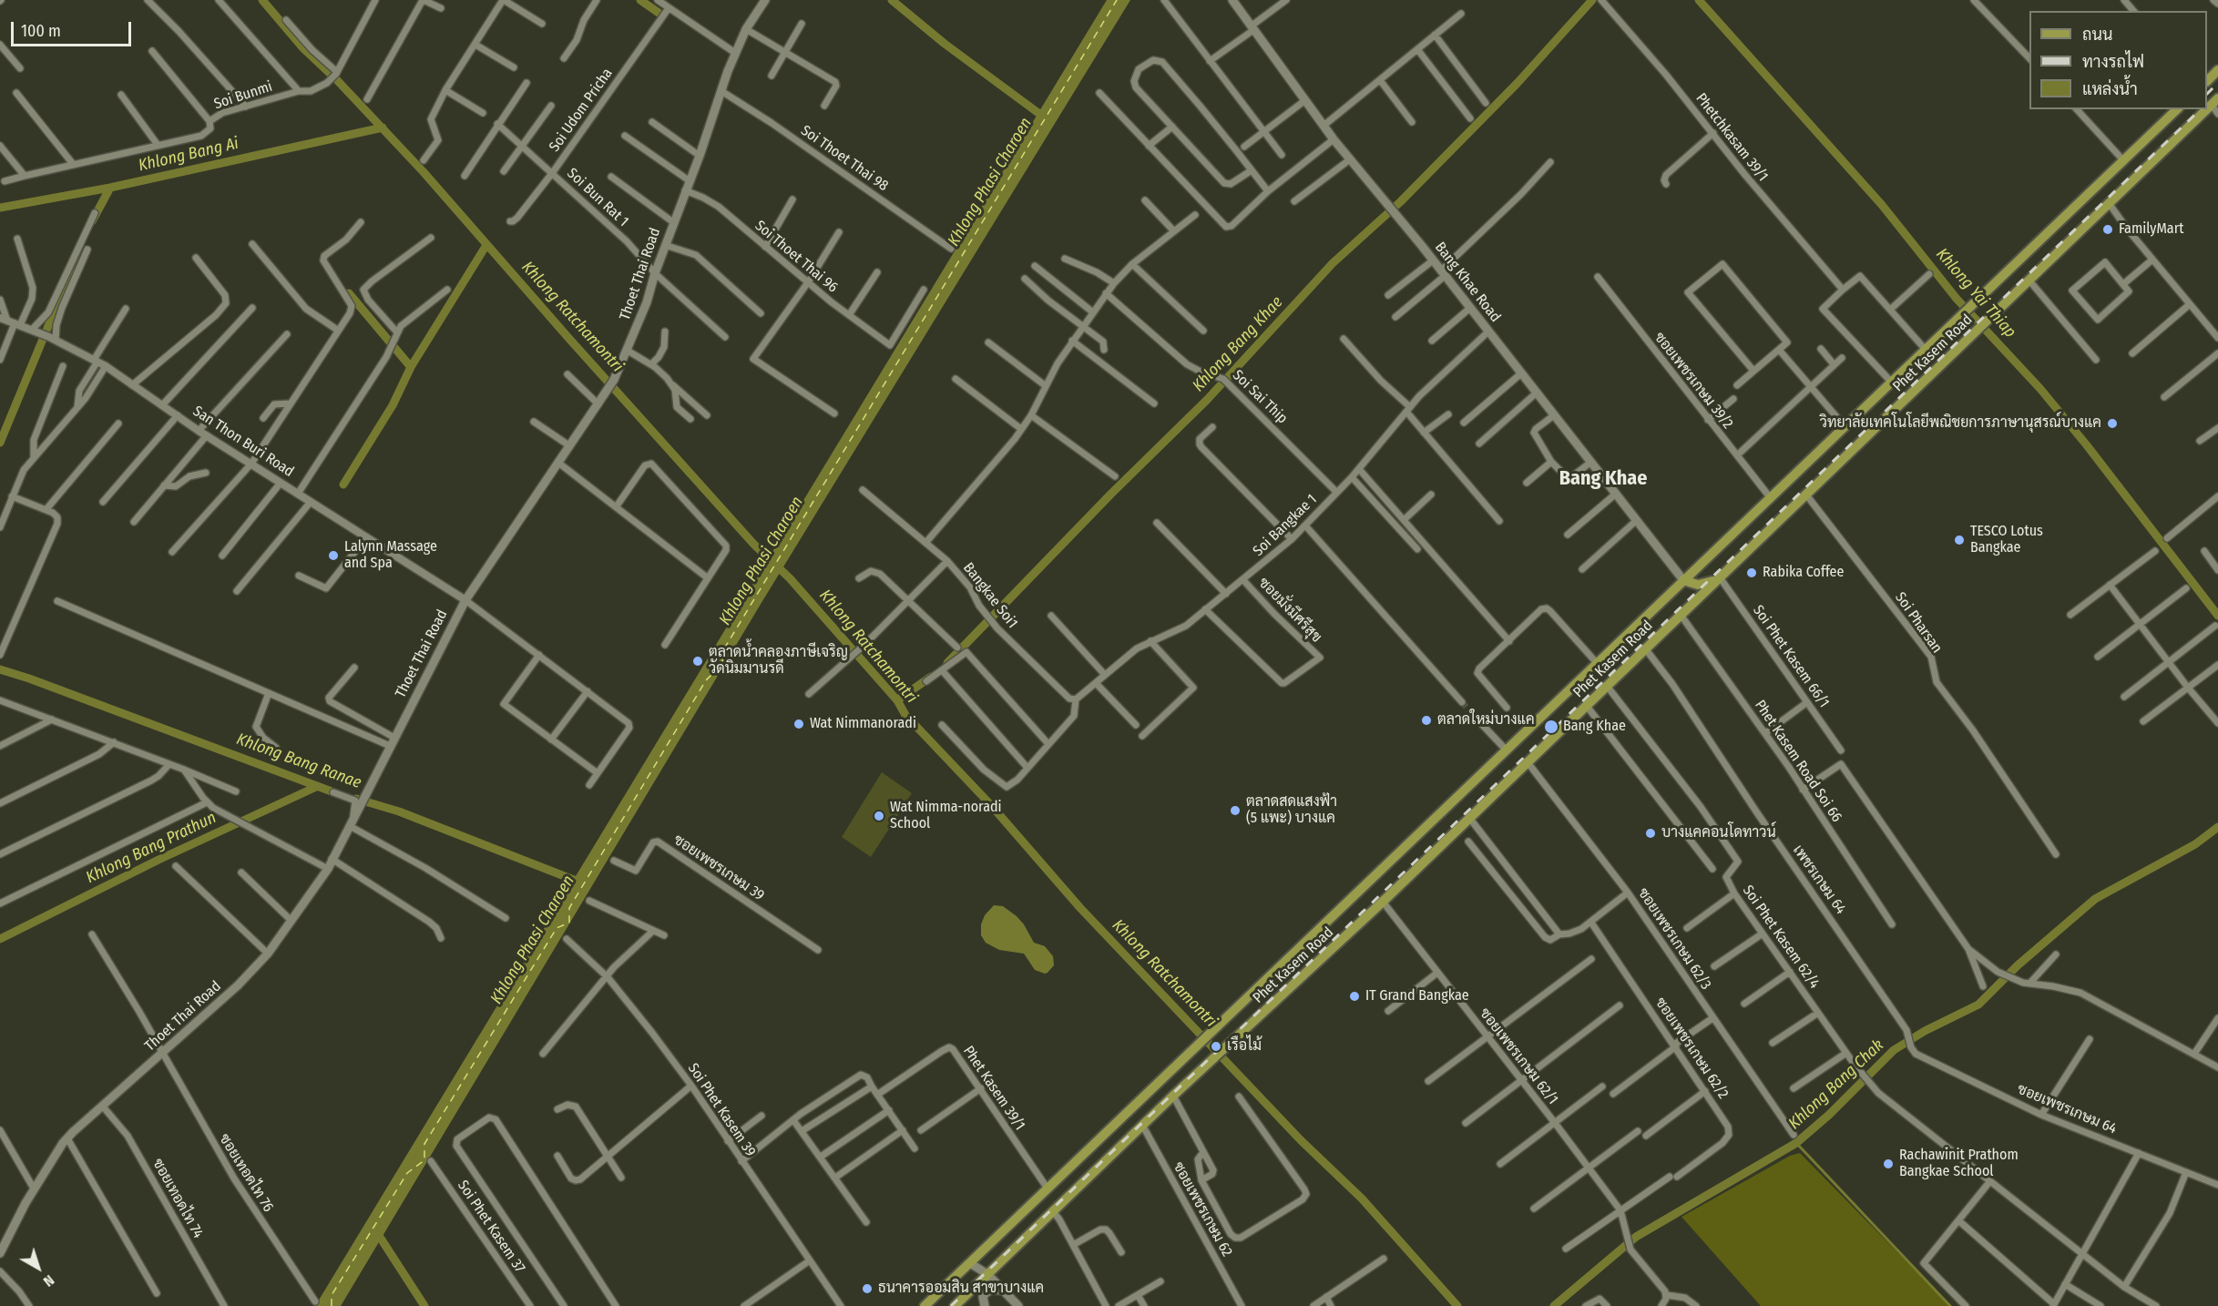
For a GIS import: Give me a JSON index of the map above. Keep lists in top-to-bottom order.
{
  "streets": {
    "main road": ["Thoet Thai Road", "Bang Khae Road", "Phet Kasem Road"],
    "street": [
      "Soi Bunmi",
      "Soi Udom Pricha",
      "Phetchkasam 39/1",
      "Soi Thoet Thai 98",
      "Soi Bun Rat 1",
      "Soi Thoet Thai 96",
      "ซอยเพชรเกษม 39/2",
      "Soi Sai Thip",
      "San Thon Buri Road",
      "Soi Bangkae 1",
      "Bangkae Soi1",
      "ซอยมั่งมีศรีสุข",
      "Soi Pharsan",
      "Soi Phet Kasem 66/1",
      "Phet Kasem Road Soi 66",
      "ซอยเพชรเกษม 39",
      "เพชรเกษม 64",
      "Soi Phet Kasem 62/4",
      "ซอยเพชรเกษม 62/3",
      "ซอยเพชรเกษม 62/2",
      "ซอยเพชรเกษม 62/1",
      "Phet Kasem 39/1",
      "ซอยเพชรเกษม 64",
      "Soi Phet Kasem 39",
      "ซอยเทอดไท 76",
      "ซอยเทอดไท 74",
      "ซอยเพชรเกษม 62",
      "Soi Phet Kasem 37"
    ]
  },
  "crossings": [
    ["Soi Udom Pricha", "Soi Bun Rat 1"],
    ["Soi Thoet Thai 98", "Thoet Thai Road"],
    ["Soi Bun Rat 1", "Thoet Thai Road"],
    ["Soi Thoet Thai 96", "Thoet Thai Road"],
    ["Thoet Thai Road", "San Thon Buri Road"],
    ["Thoet Thai Road", "ซอยเทอดไท 76"],
    ["Thoet Thai Road", "ซอยเทอดไท 74"],
    ["Bang Khae Road", "Phet Kasem Road"],
    ["Bang Khae Road", "Soi Bangkae 1"],
    ["Phet Kasem Road", "ซอยเพชรเกษม 39/2"],
    ["Phet Kasem Road", "Soi Pharsan"],
    ["Phet Kasem Road", "Soi Phet Kasem 66/1"],
    ["Phet Kasem Road", "Phet Kasem Road Soi 66"],
    ["Phet Kasem Road", "เพชรเกษม 64"],
    ["Phet Kasem Road", "Soi Phet Kasem 62/4"],
    ["Phet Kasem Road", "ซอยเพชรเกษม 62/3"],
    ["Phet Kasem Road", "ซอยเพชรเกษม 62/1"],
    ["Phet Kasem Road", "Phet Kasem 39/1"],
    ["Phet Kasem Road", "ซอยเพชรเกษม 62"],
    ["Soi Sai Thip", "Soi Bangkae 1"],
    ["Soi Bangkae 1", "Bangkae Soi1"],
    ["Soi Bangkae 1", "ซอยมั่งมีศรีสุข"],
    ["เพชรเกษม 64", "ซอยเพชรเกษม 64"],
    ["ซอยเพชรเกษม 62/2", "ซอยเพชรเกษม 62/1"]
  ],
  "districts": ["Bang Khae"],
  "water": [
    "Khlong Bang Ai",
    "Khlong Phasi Charoen",
    "Khlong Yai Thiap",
    "Khlong Ratchamontri",
    "Khlong Bang Khae",
    "Khlong Bang Ranae",
    "Khlong Bang Prathun",
    "Khlong Bang Chak"
  ],
  "places": [
    "FamilyMart",
    "วิทยาลัยเทคโนโลยีพณิชยการภาษานุสรณ์บางแค",
    "TESCO Lotus Bangkae",
    "Lalynn Massage and Spa",
    "Rabika Coffee",
    "ตลาดน้ำคลองภาษีเจริญ วัดนิมมานรดี",
    "ตลาดใหม่บางแค",
    "Wat Nimmanoradi",
    "Bang Khae",
    "ตลาดสดแสงฟ้า (5 แพะ) บางแค",
    "Wat Nimma-noradi School",
    "บางแคคอนโดทาวน์",
    "IT Grand Bangkae",
    "เรือไม้",
    "Rachawinit Prathom Bangkae School",
    "ธนาคารออมสิน สาขาบางแค"
  ],
  "legend": ["ถนน", "ทางรถไฟ", "แหล่งน้ำ"],
  "scale_bar": "100 m",
  "north": "bottom right"
}
